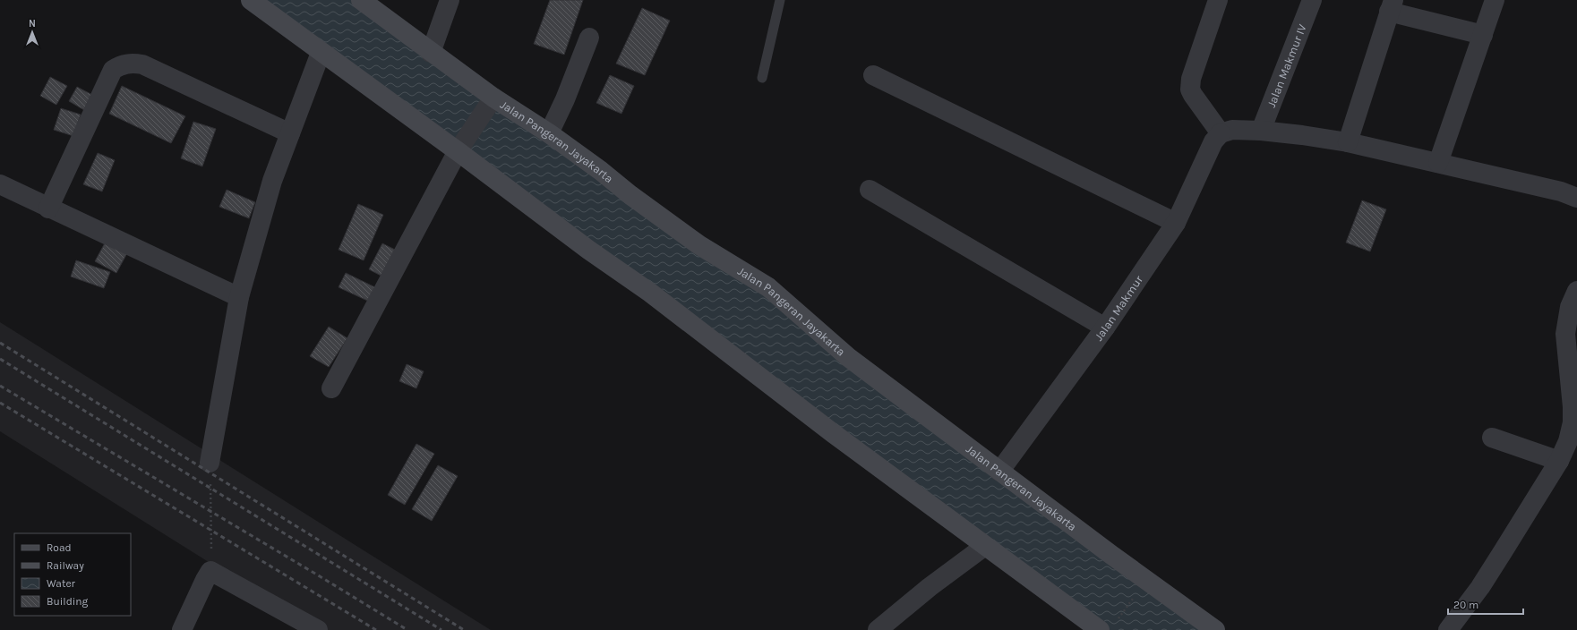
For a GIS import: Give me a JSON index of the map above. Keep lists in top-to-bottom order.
{
  "streets": {
    "street": ["Jalan Makmur IV", "Jalan Pangeran Jayakarta", "Jalan Makmur"]
  },
  "crossings": [
    ["Jalan Pangeran Jayakarta", "Jalan Makmur"]
  ],
  "legend": [
    "Road",
    "Railway",
    "Water",
    "Building"
  ],
  "scale_bar": "20 m",
  "north": "top"
}
